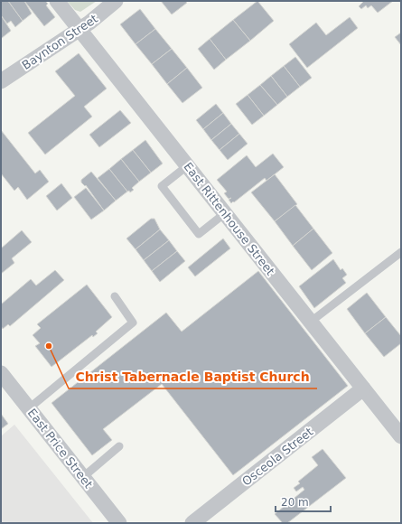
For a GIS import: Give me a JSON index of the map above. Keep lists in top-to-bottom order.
{
  "streets": {
    "street": [
      "Baynton Street",
      "East Rittenhouse Street",
      "East Price Street",
      "Osceola Street"
    ]
  },
  "crossings": [
    ["Baynton Street", "East Rittenhouse Street"],
    ["East Rittenhouse Street", "Osceola Street"]
  ],
  "places": ["Christ Tabernacle Baptist Church"],
  "scale_bar": "20 m"
}
